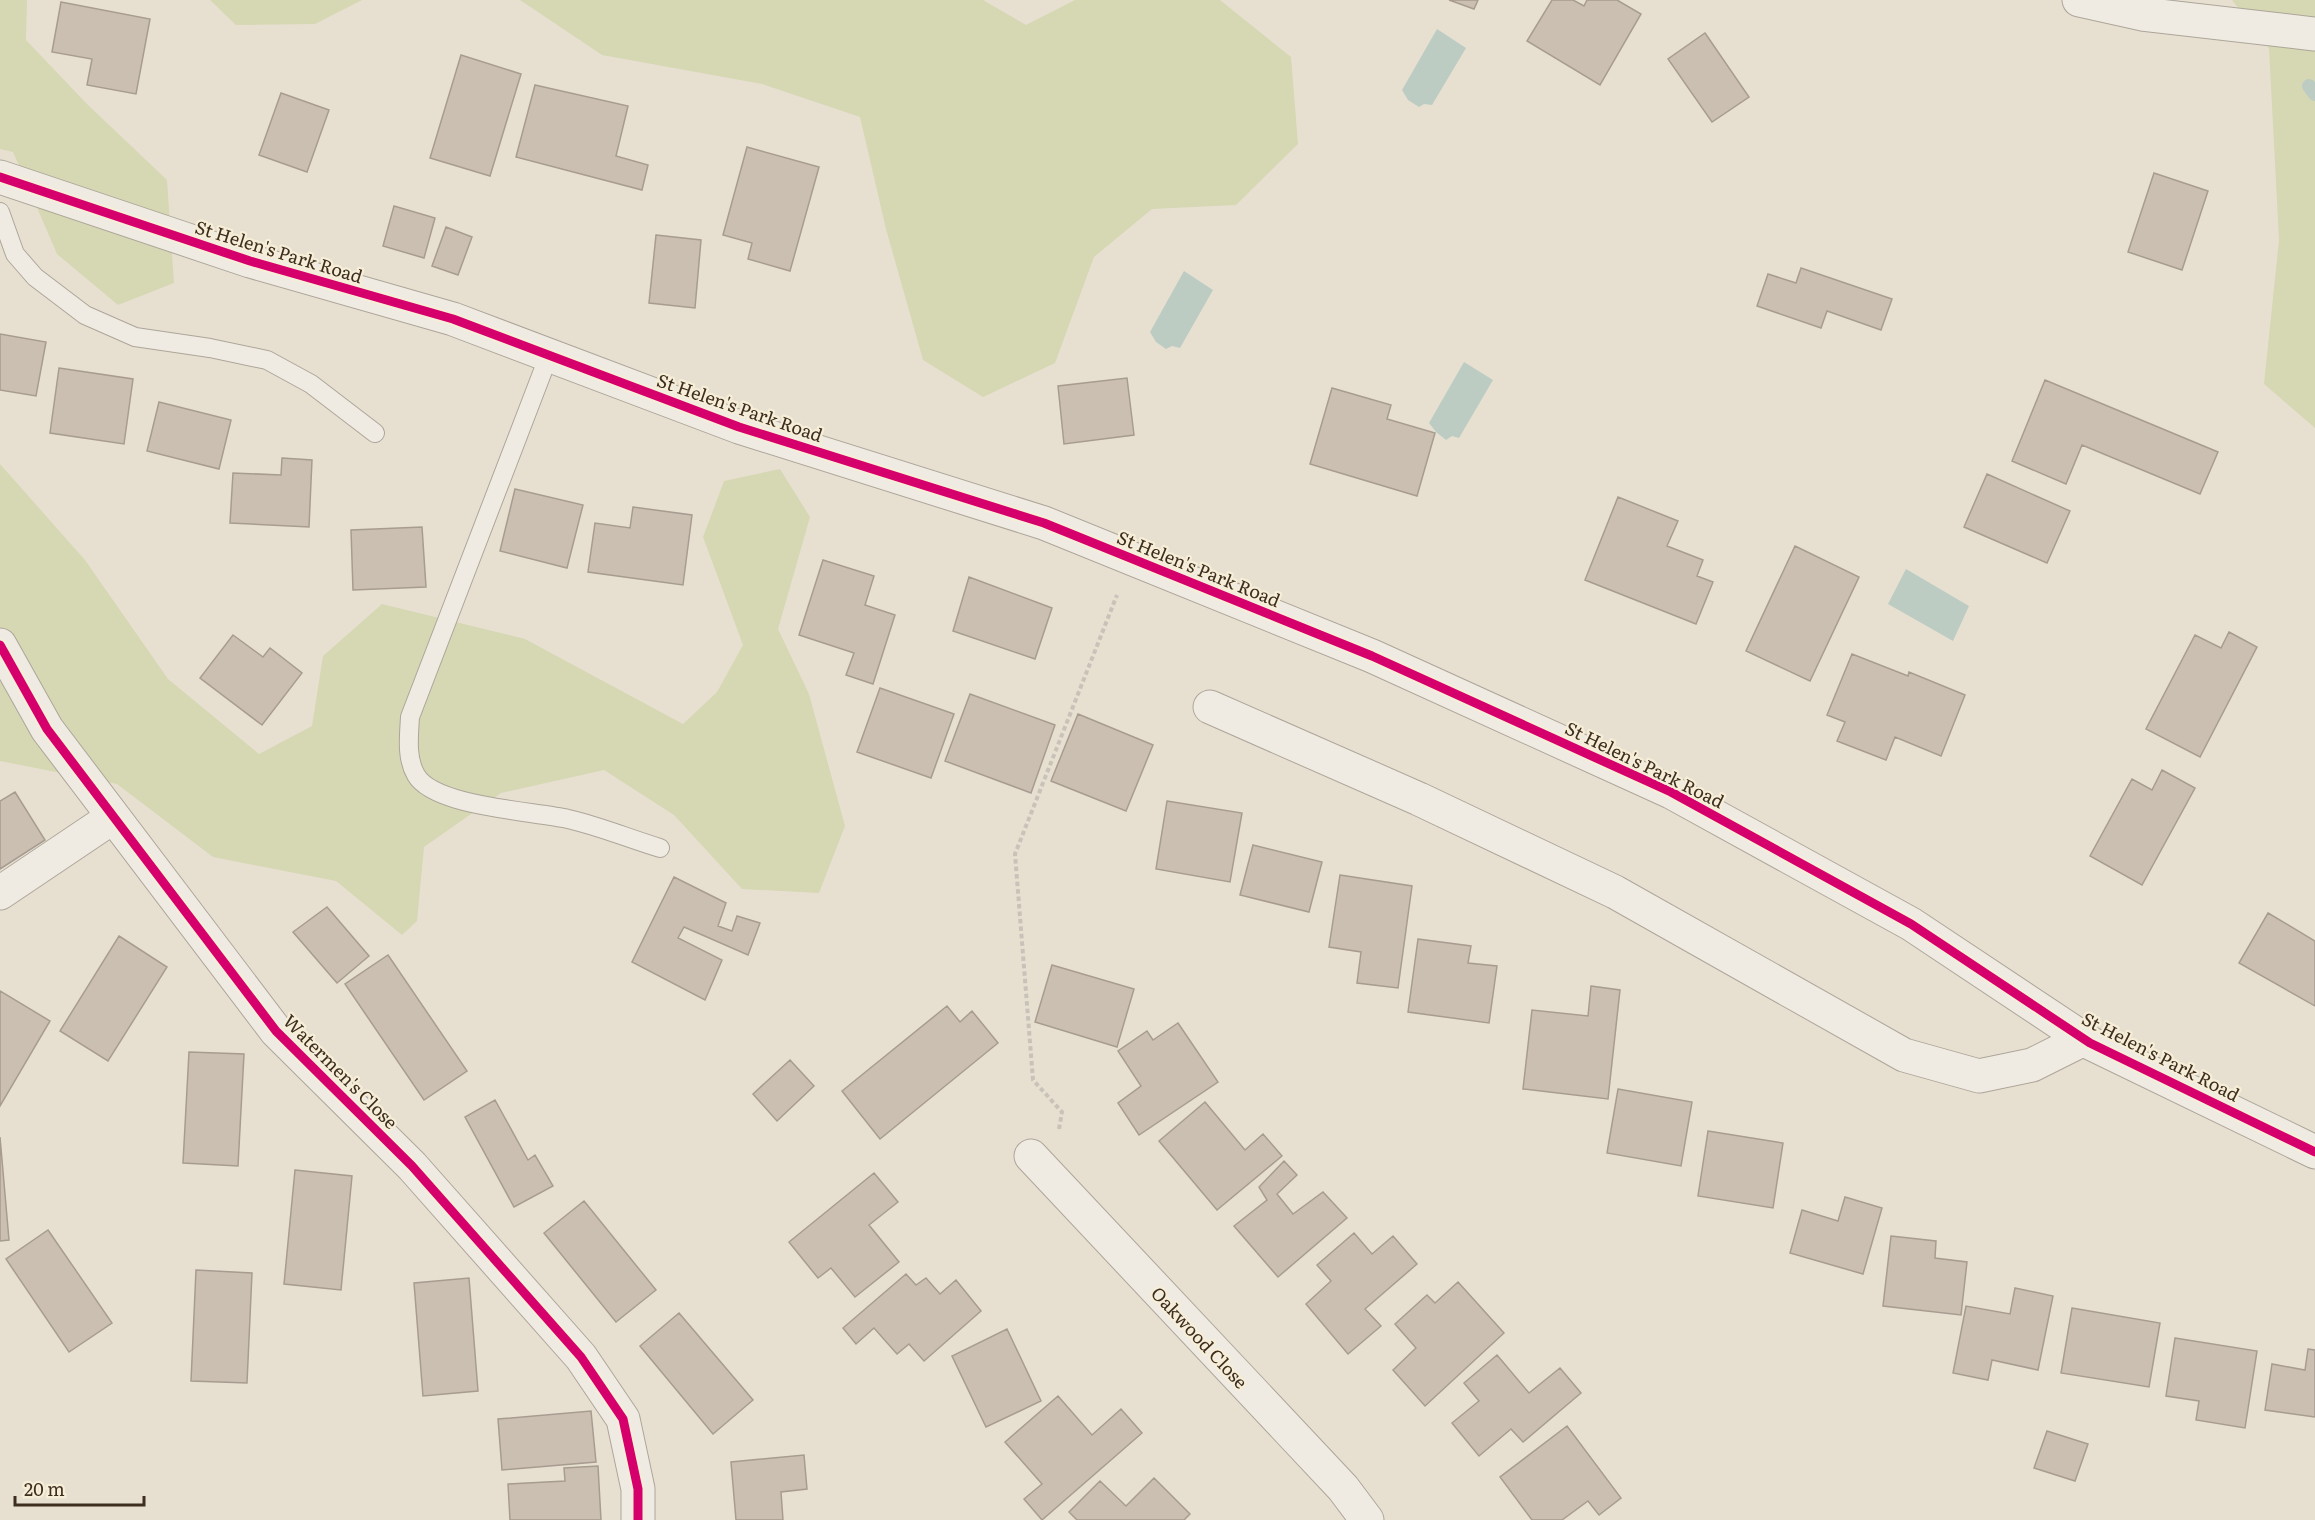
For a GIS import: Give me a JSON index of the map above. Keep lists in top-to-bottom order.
{
  "streets": {
    "street": ["St Helen's Park Road", "Watermen's Close", "Oakwood Close"]
  },
  "scale_bar": "20 m"
}
